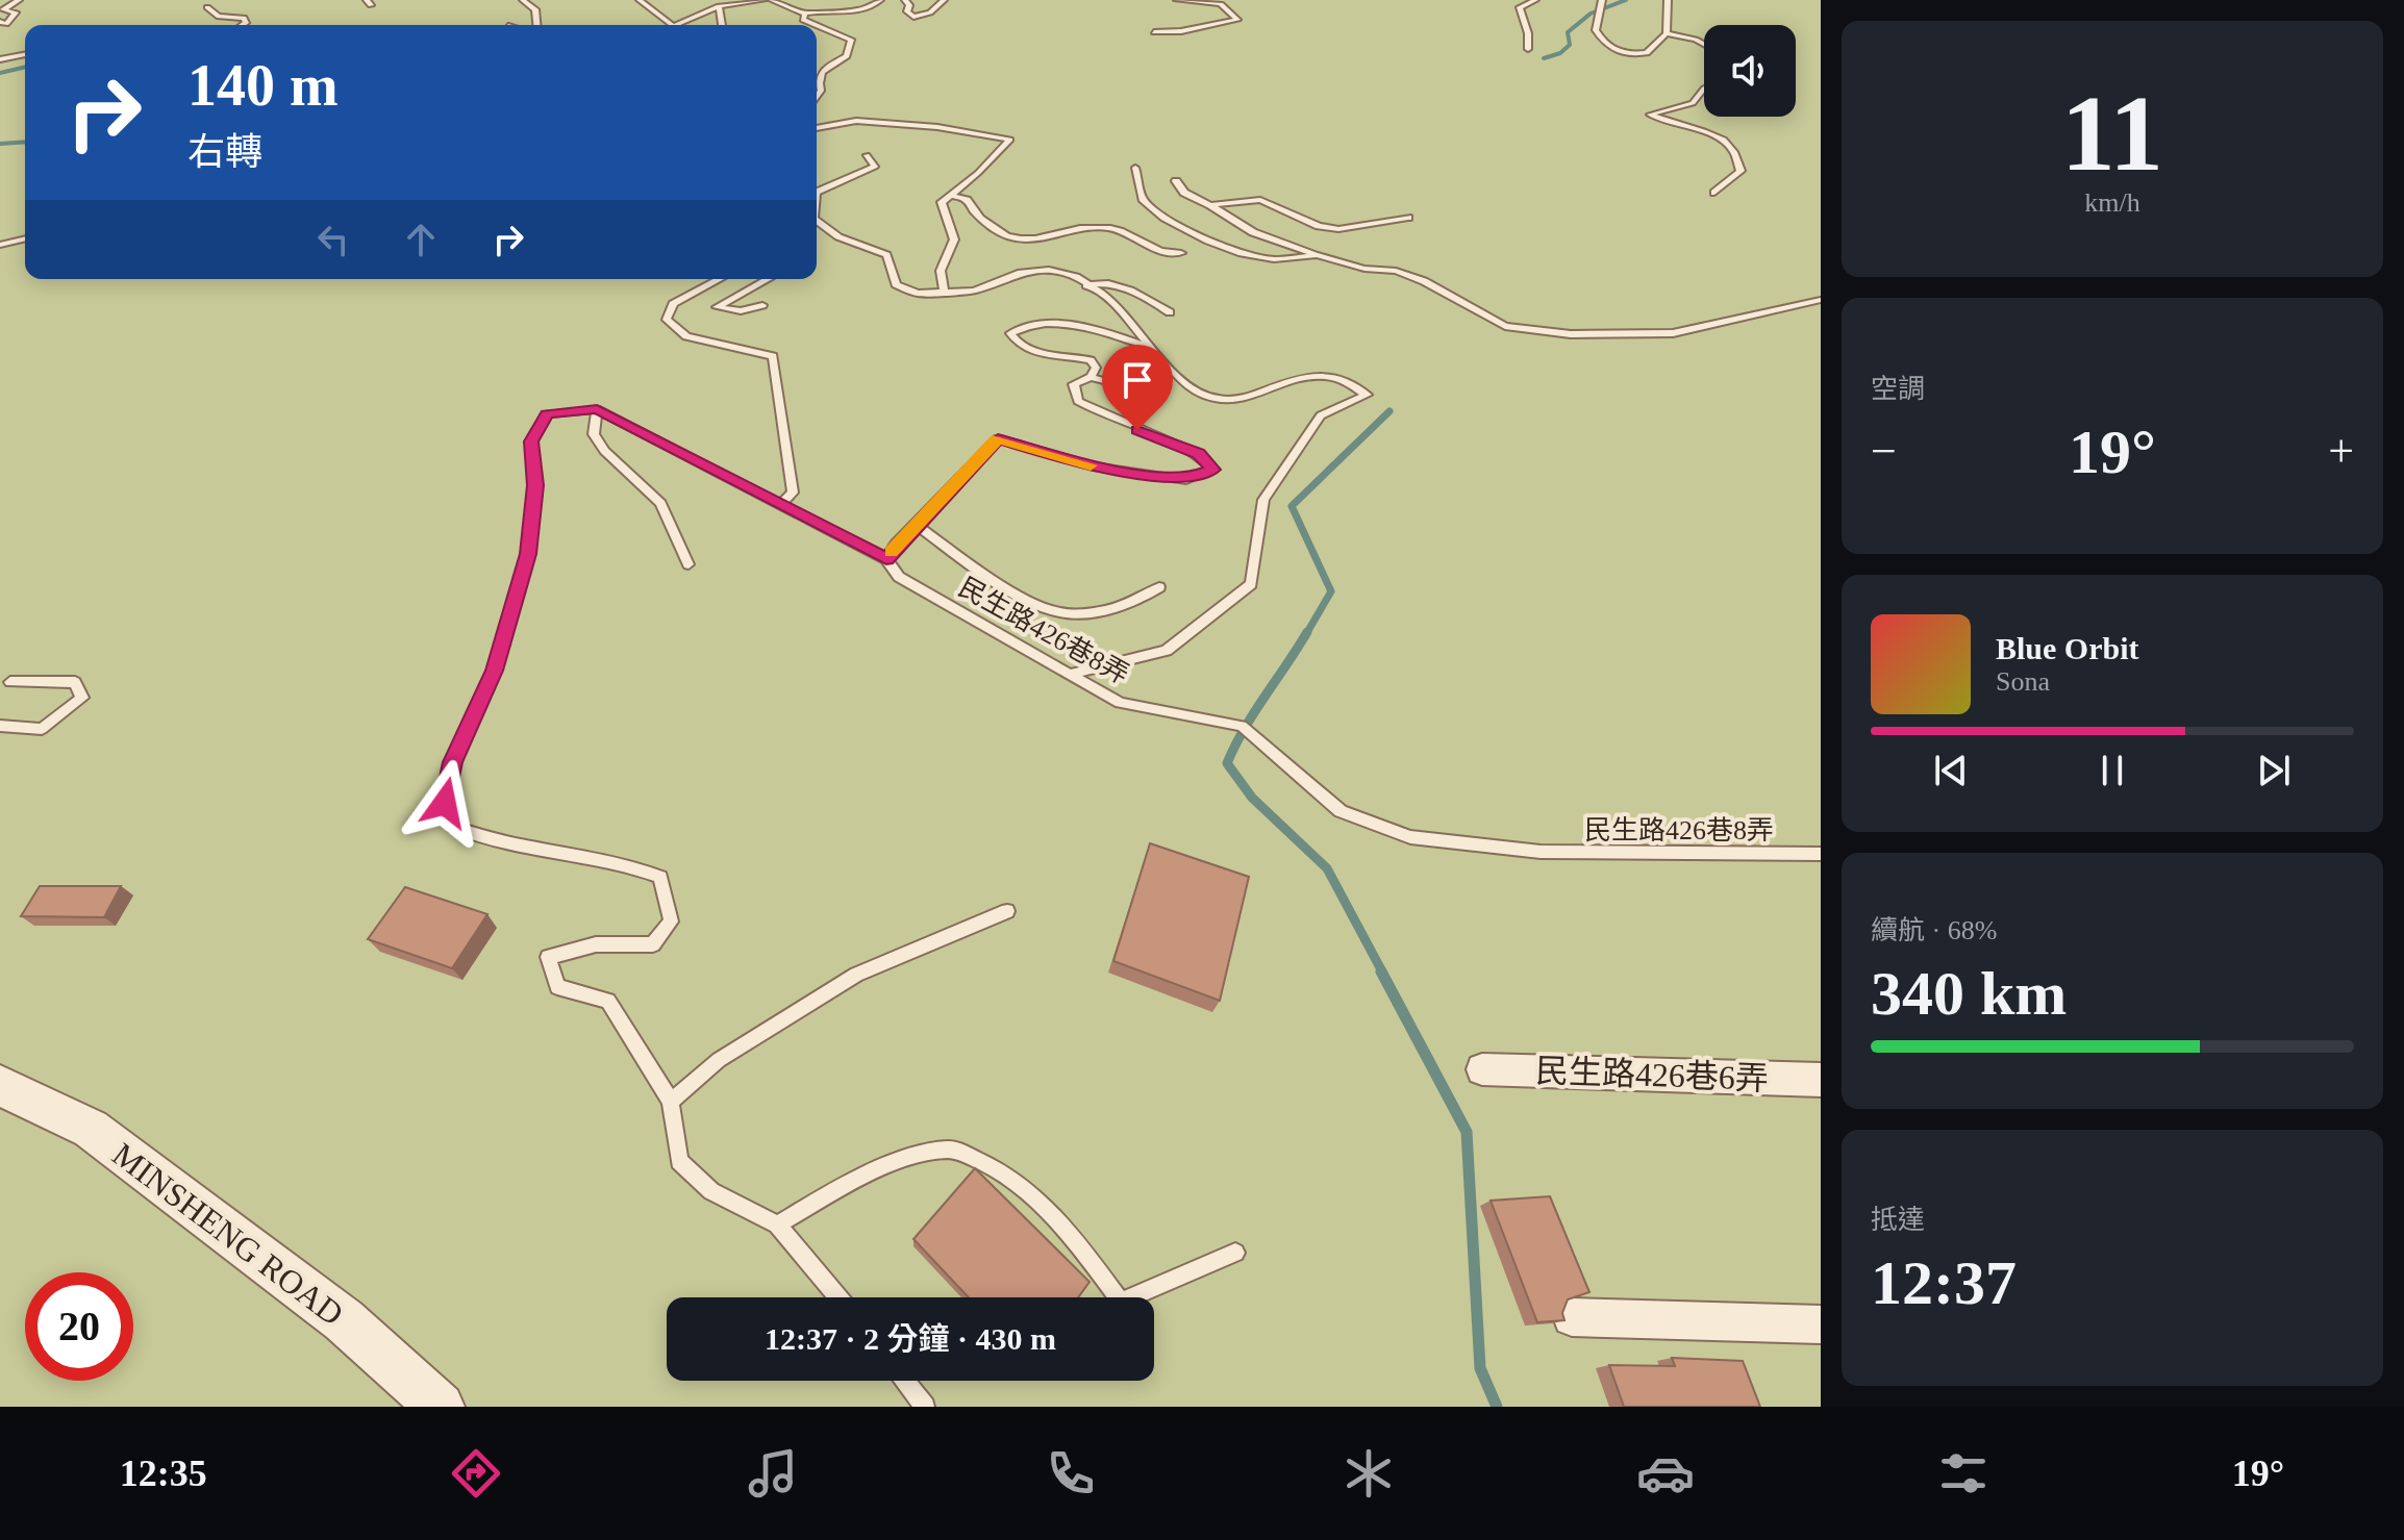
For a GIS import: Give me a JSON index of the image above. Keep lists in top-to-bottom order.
{
  "streets": {
    "street": ["民生路426巷6弄", "MINSHENG ROAD"],
    "lane": ["民生路426巷8弄"]
  },
  "page": {
    "tile": [
      ["11", "km/h"],
      "空調",
      ["續航 · 68%", "340 km"],
      ["抵達", "12:37"]
    ],
    "turn": ["140 m", "右轉"],
    "heat": ["−", "19°", "+"],
    "song": ["Blue Orbit", "Sona"],
    "limit": "20",
    "trip": "12:37 · 2 分鐘 · 430 m",
    "tabs": ["12:35", "19°"]
  }
}
